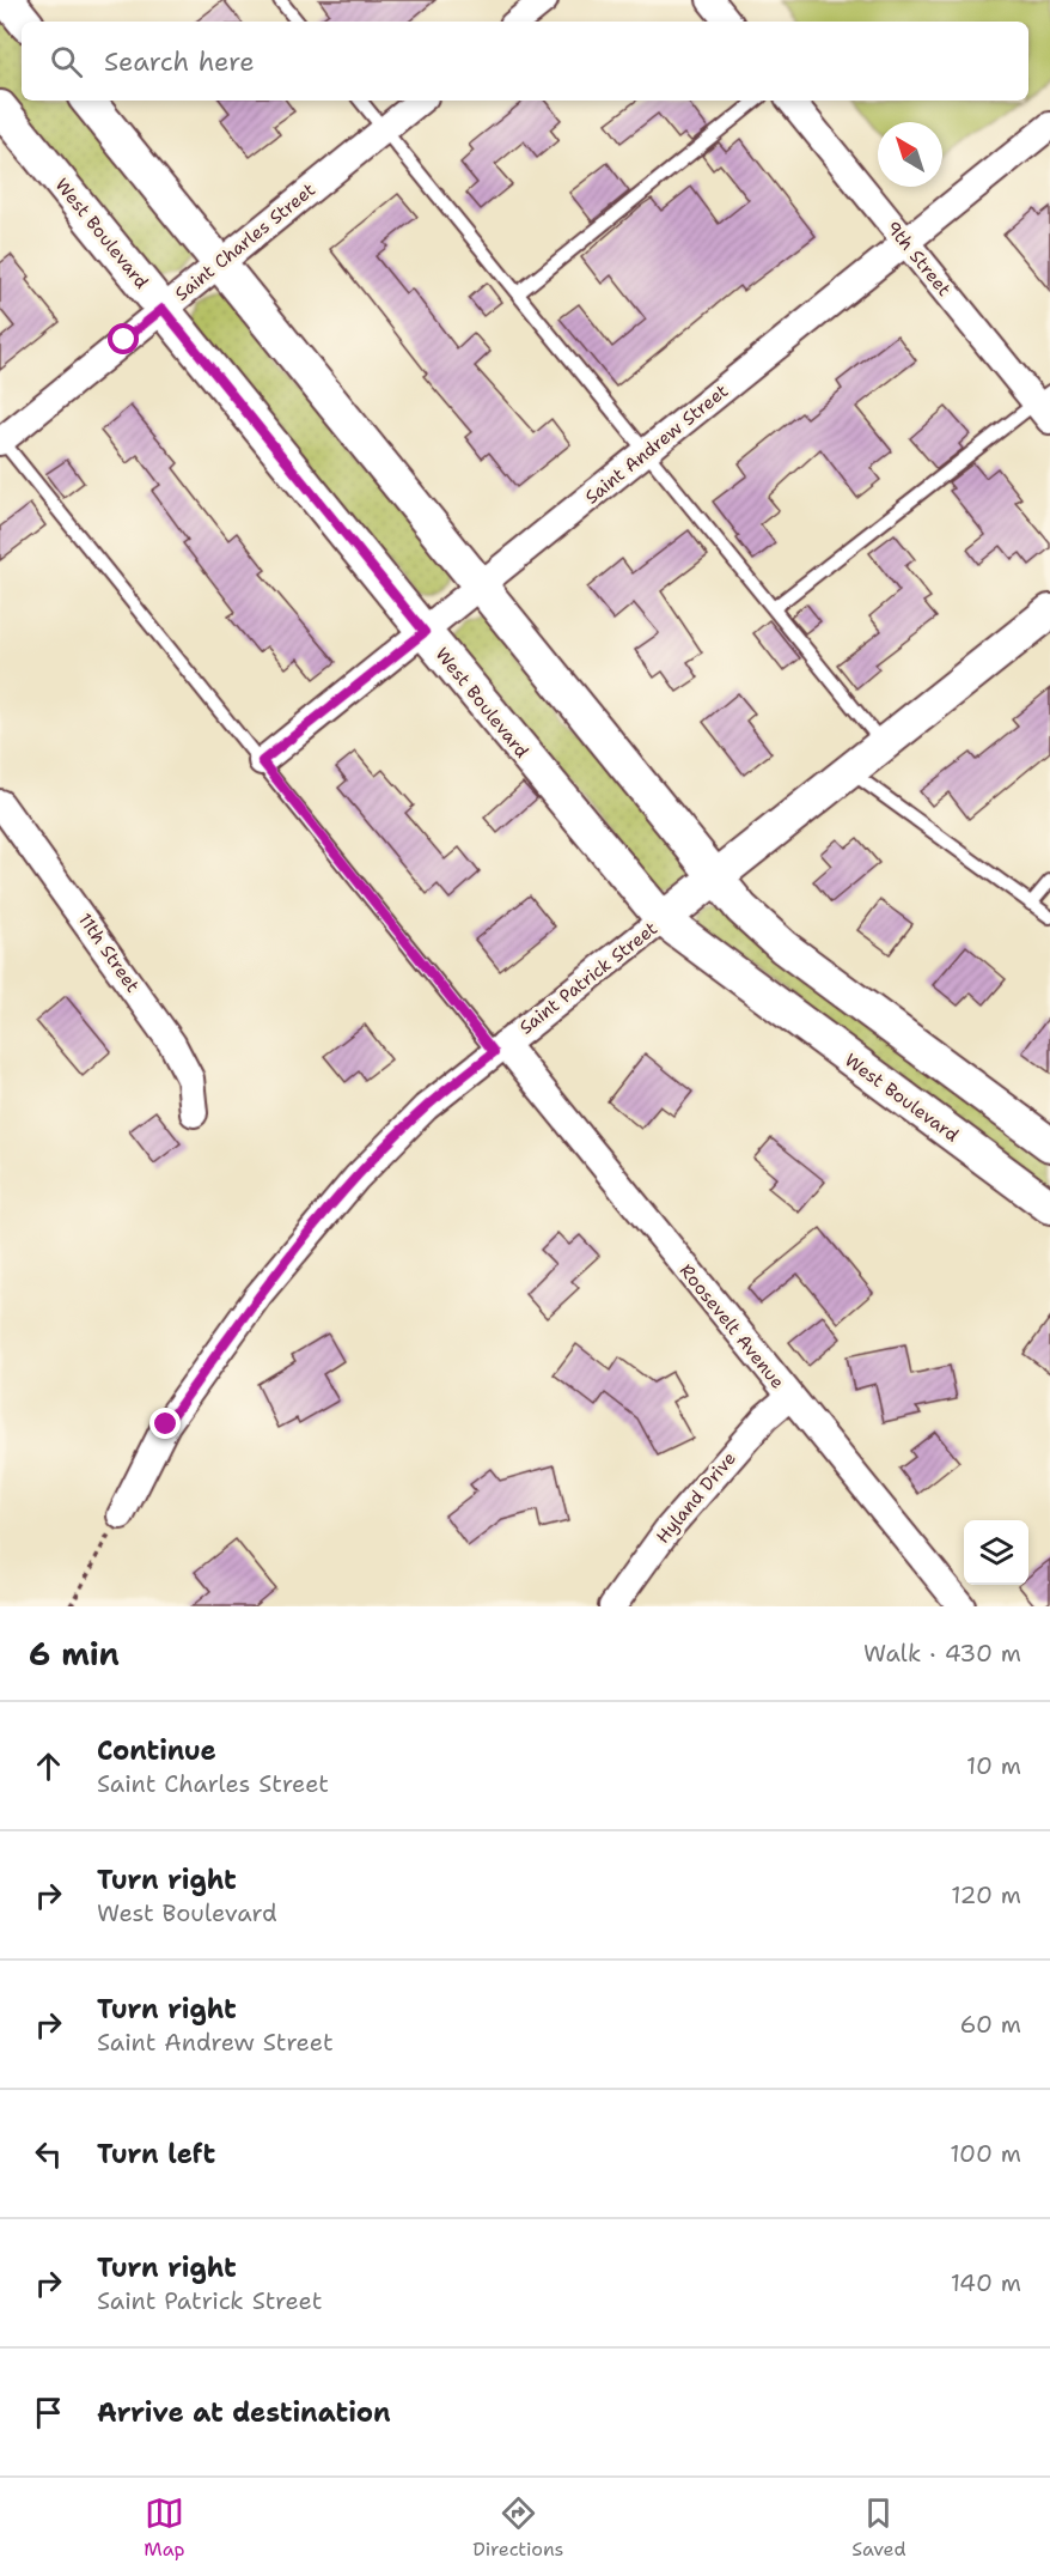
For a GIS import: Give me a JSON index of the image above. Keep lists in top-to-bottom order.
{
  "streets": {
    "street": [
      "West Boulevard",
      "Saint Charles Street",
      "9th Street",
      "Saint Andrew Street",
      "11th Street",
      "Saint Patrick Street",
      "Roosevelt Avenue",
      "Hyland Drive"
    ]
  },
  "crossings": [
    ["West Boulevard", "Saint Charles Street"],
    ["West Boulevard", "Saint Andrew Street"],
    ["West Boulevard", "Saint Patrick Street"],
    ["9th Street", "Saint Andrew Street"],
    ["Saint Patrick Street", "Roosevelt Avenue"],
    ["Roosevelt Avenue", "Hyland Drive"]
  ],
  "north": "top left",
  "page": {
    "search": "Search here",
    "heading": ["6 min", "Walk · 430 m"],
    "list": [
      ["Continue", "Saint Charles Street", "10 m"],
      ["Turn right", "West Boulevard", "120 m"],
      ["Turn right", "Saint Andrew Street", "60 m"],
      ["Turn left", "100 m"],
      ["Turn right", "Saint Patrick Street", "140 m"],
      "Arrive at destination"
    ],
    "nav": ["Map", "Directions", "Saved"]
  }
}
